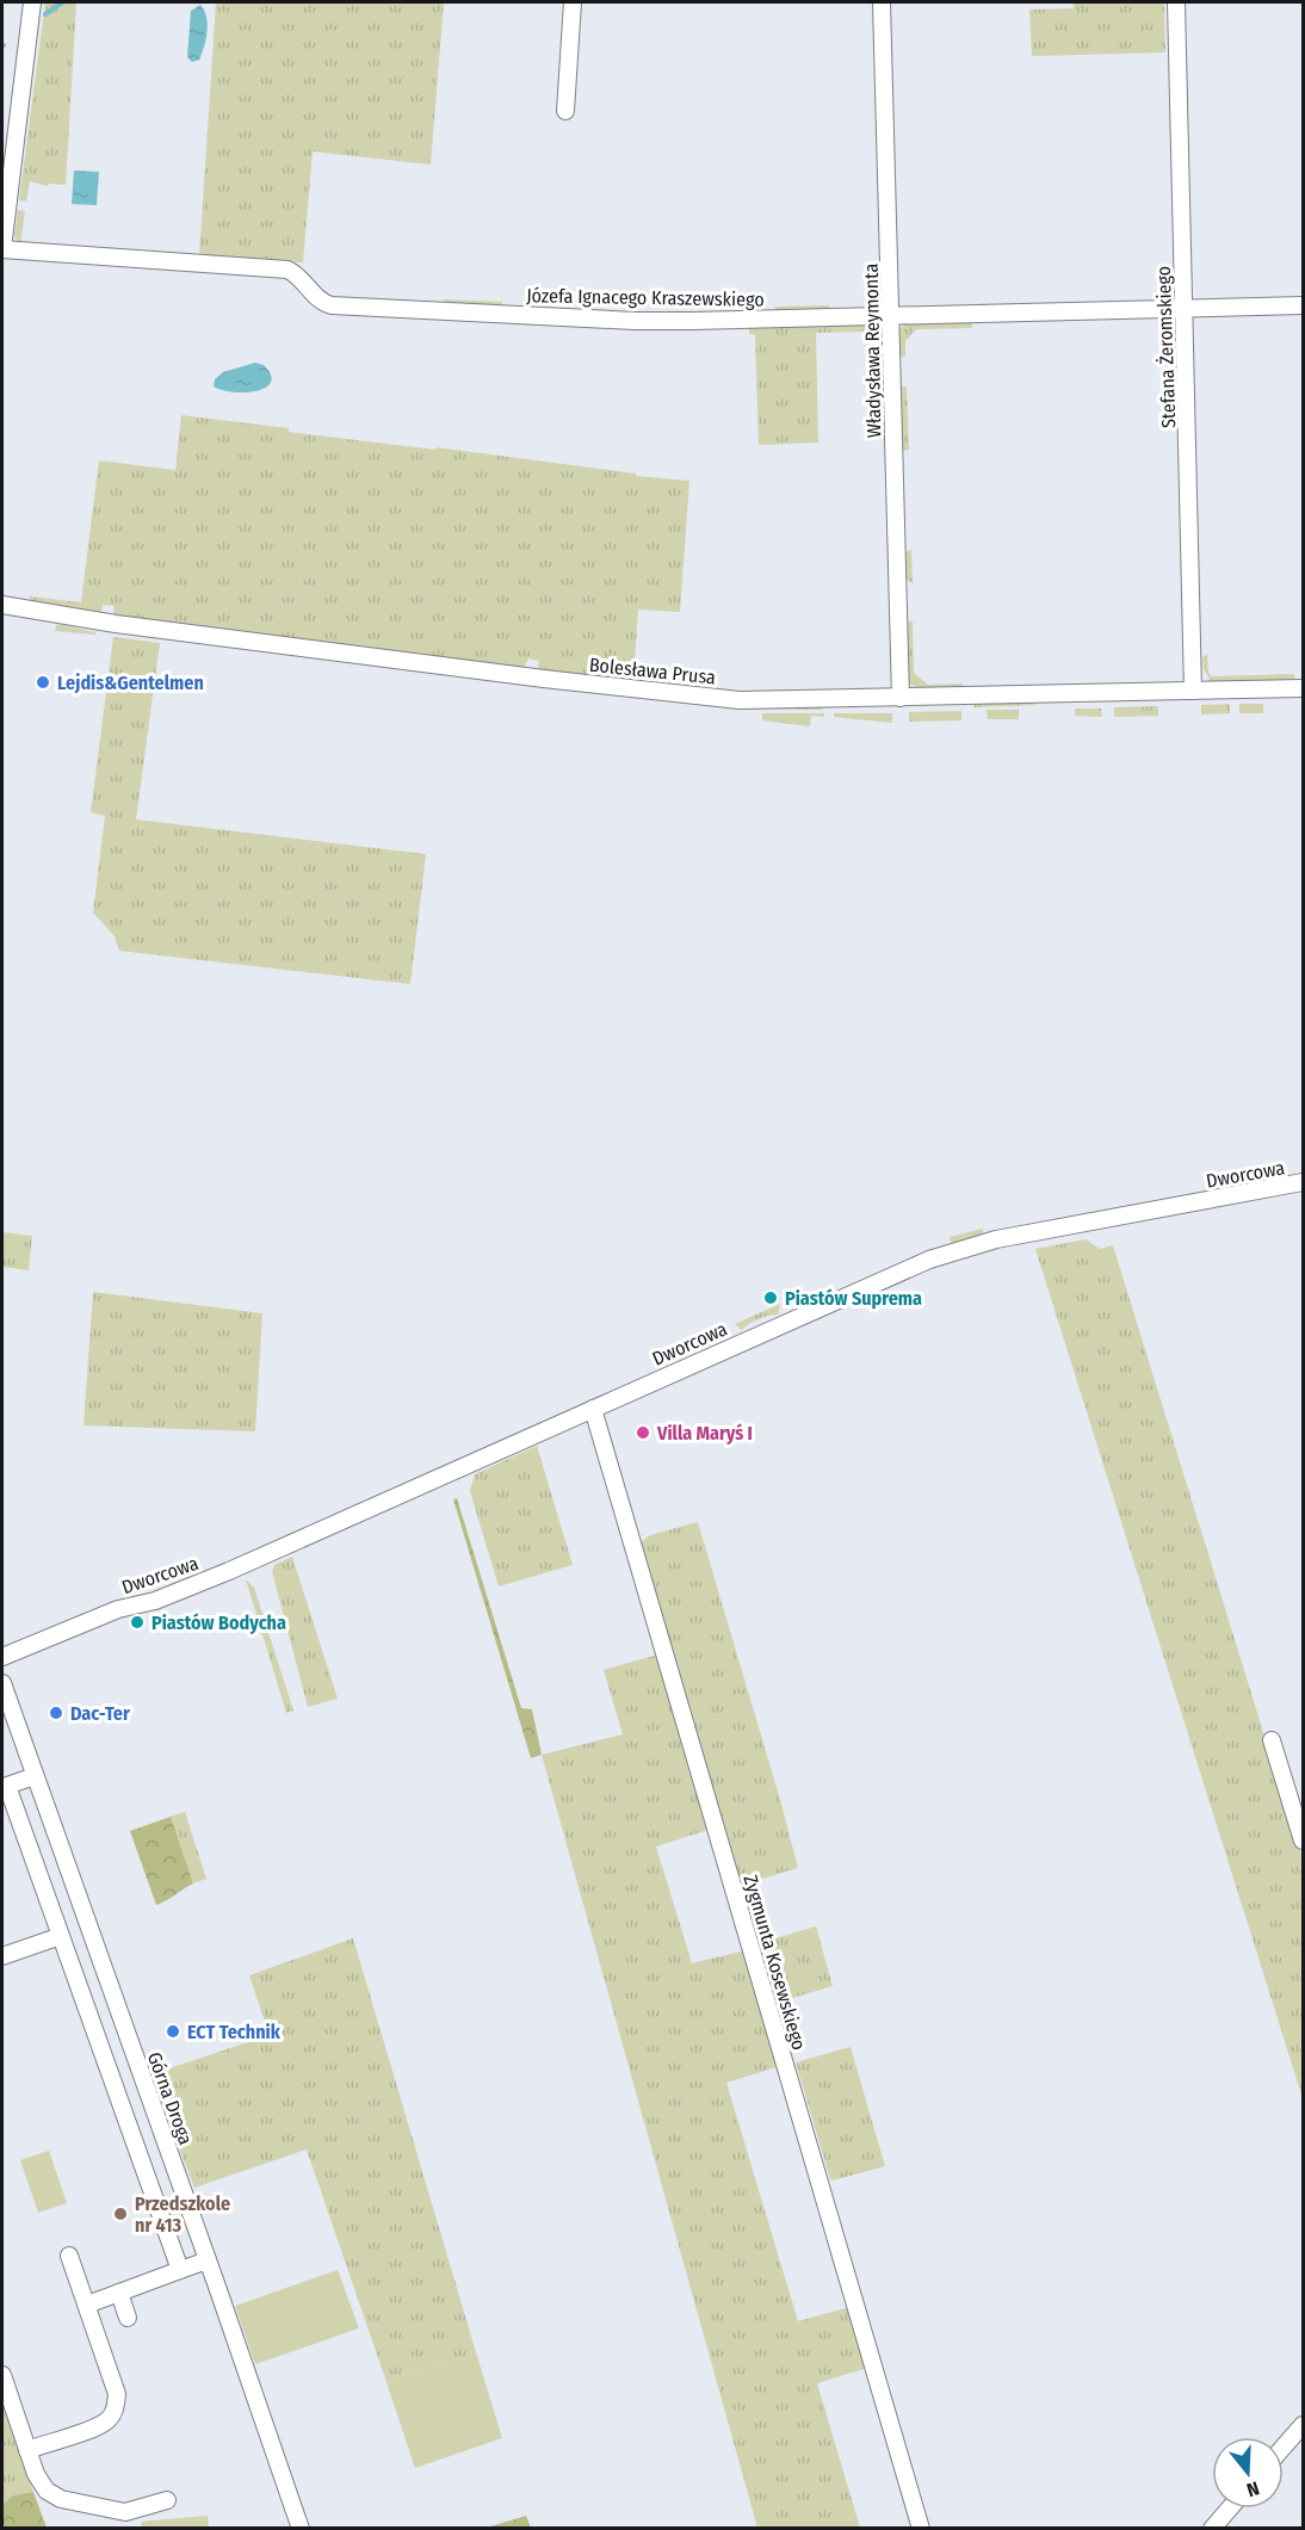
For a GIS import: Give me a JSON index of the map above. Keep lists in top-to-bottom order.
{
  "streets": {
    "street": [
      "Józefa Ignacego Kraszewskiego",
      "Stefana Żeromskiego",
      "Władysława Reymonta",
      "Bolesława Prusa",
      "Dworcowa",
      "Zygmunta Kosewskiego",
      "Górna Droga"
    ]
  },
  "crossings": [
    ["Józefa Ignacego Kraszewskiego", "Stefana Żeromskiego"],
    ["Józefa Ignacego Kraszewskiego", "Władysława Reymonta"],
    ["Stefana Żeromskiego", "Bolesława Prusa"],
    ["Władysława Reymonta", "Bolesława Prusa"],
    ["Dworcowa", "Zygmunta Kosewskiego"]
  ],
  "places": [
    "Lejdis&Gentelmen",
    "Piastów Suprema",
    "Villa Maryś I",
    "Piastów Bodycha",
    "Dac-Ter",
    "ECT Technik",
    "Przedszkole nr 413"
  ],
  "north": "bottom"
}
